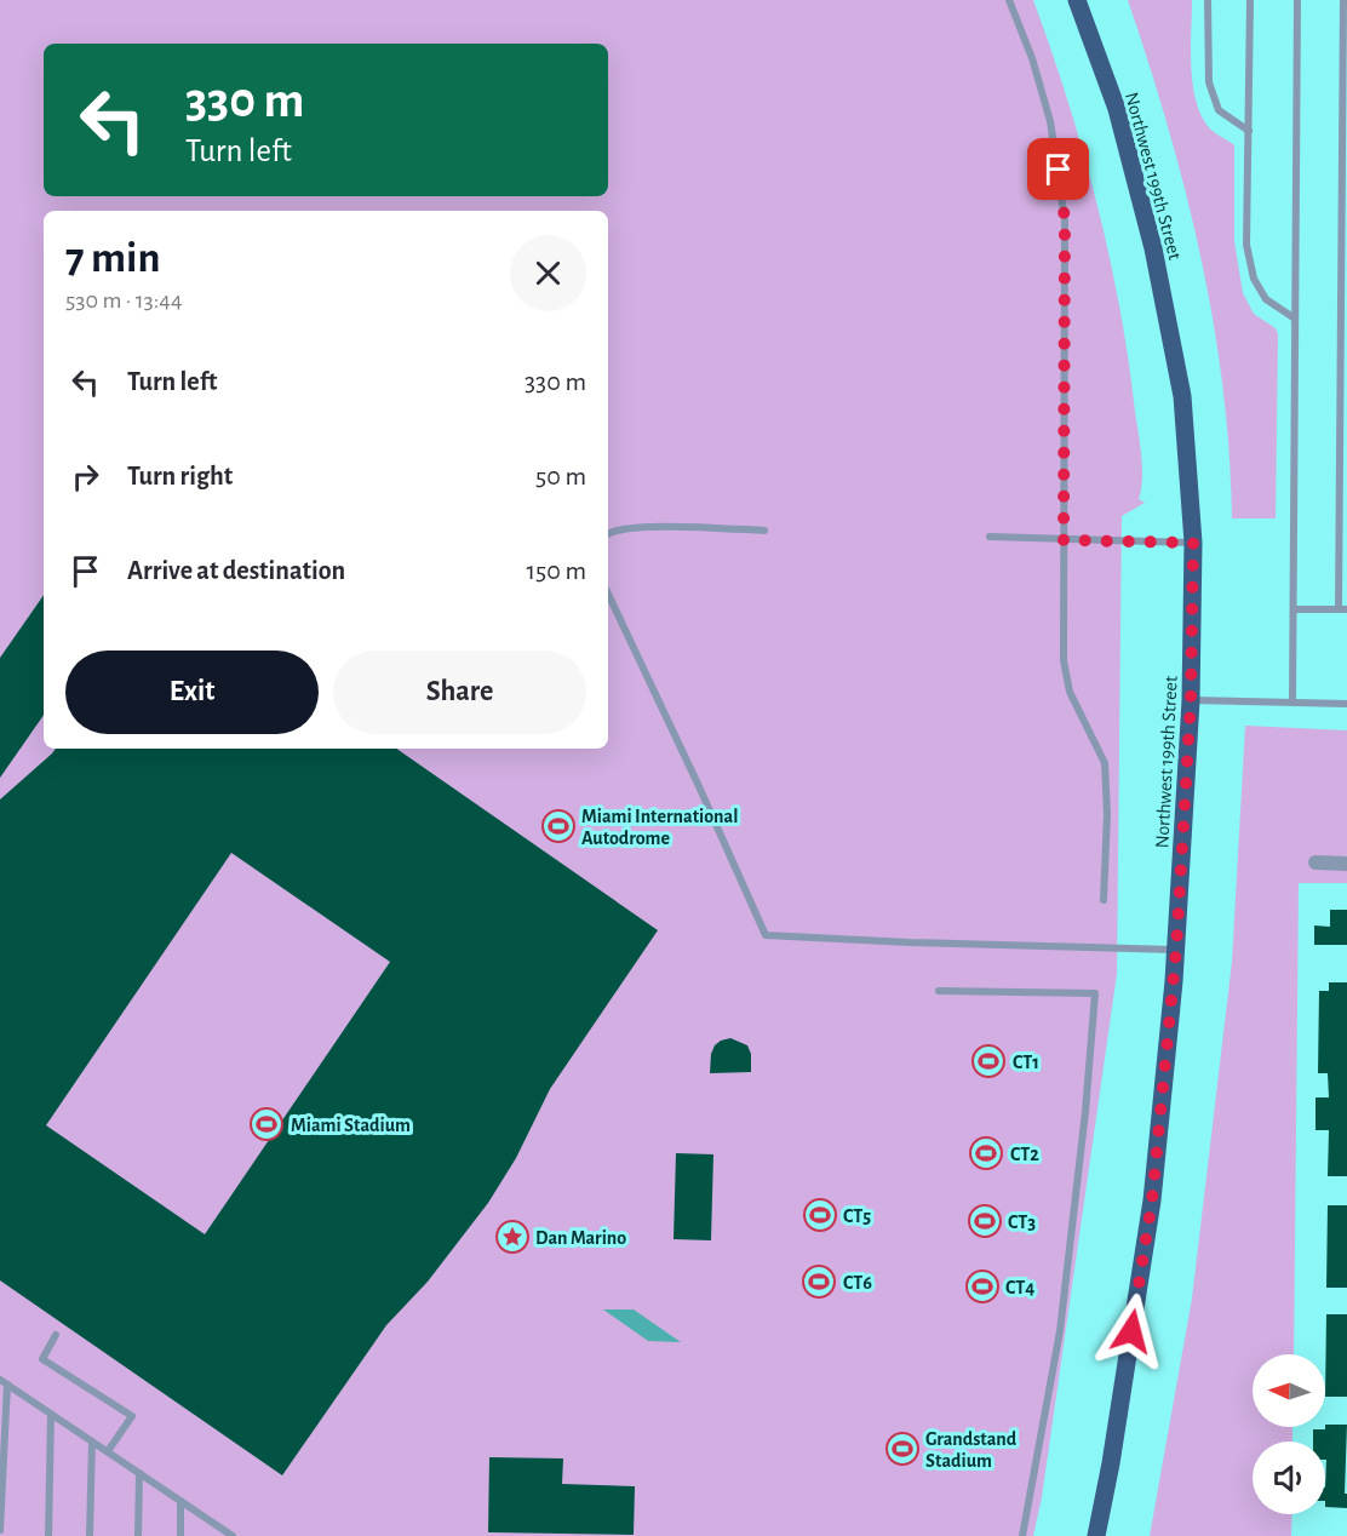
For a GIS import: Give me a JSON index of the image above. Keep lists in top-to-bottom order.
{
  "streets": {
    "main road": ["Northwest 199th Street"]
  },
  "places": {
    "sports": [
      "Miami International Autodrome",
      "CT1",
      "Miami Stadium",
      "CT2",
      "CT5",
      "CT3",
      "CT6",
      "CT4",
      "Grandstand Stadium"
    ],
    "place": ["Dan Marino"]
  },
  "north": "left",
  "page": {
    "turn": ["330 m", "Turn left"],
    "heading": ["7 min", "530 m · 13:44"],
    "list": [
      {
        "name": "Turn left",
        "value": "330 m"
      },
      {
        "name": "Turn right",
        "value": "50 m"
      },
      {
        "name": "Arrive at destination",
        "value": "150 m"
      }
    ],
    "buttons": ["Exit", "Share"]
  }
}
